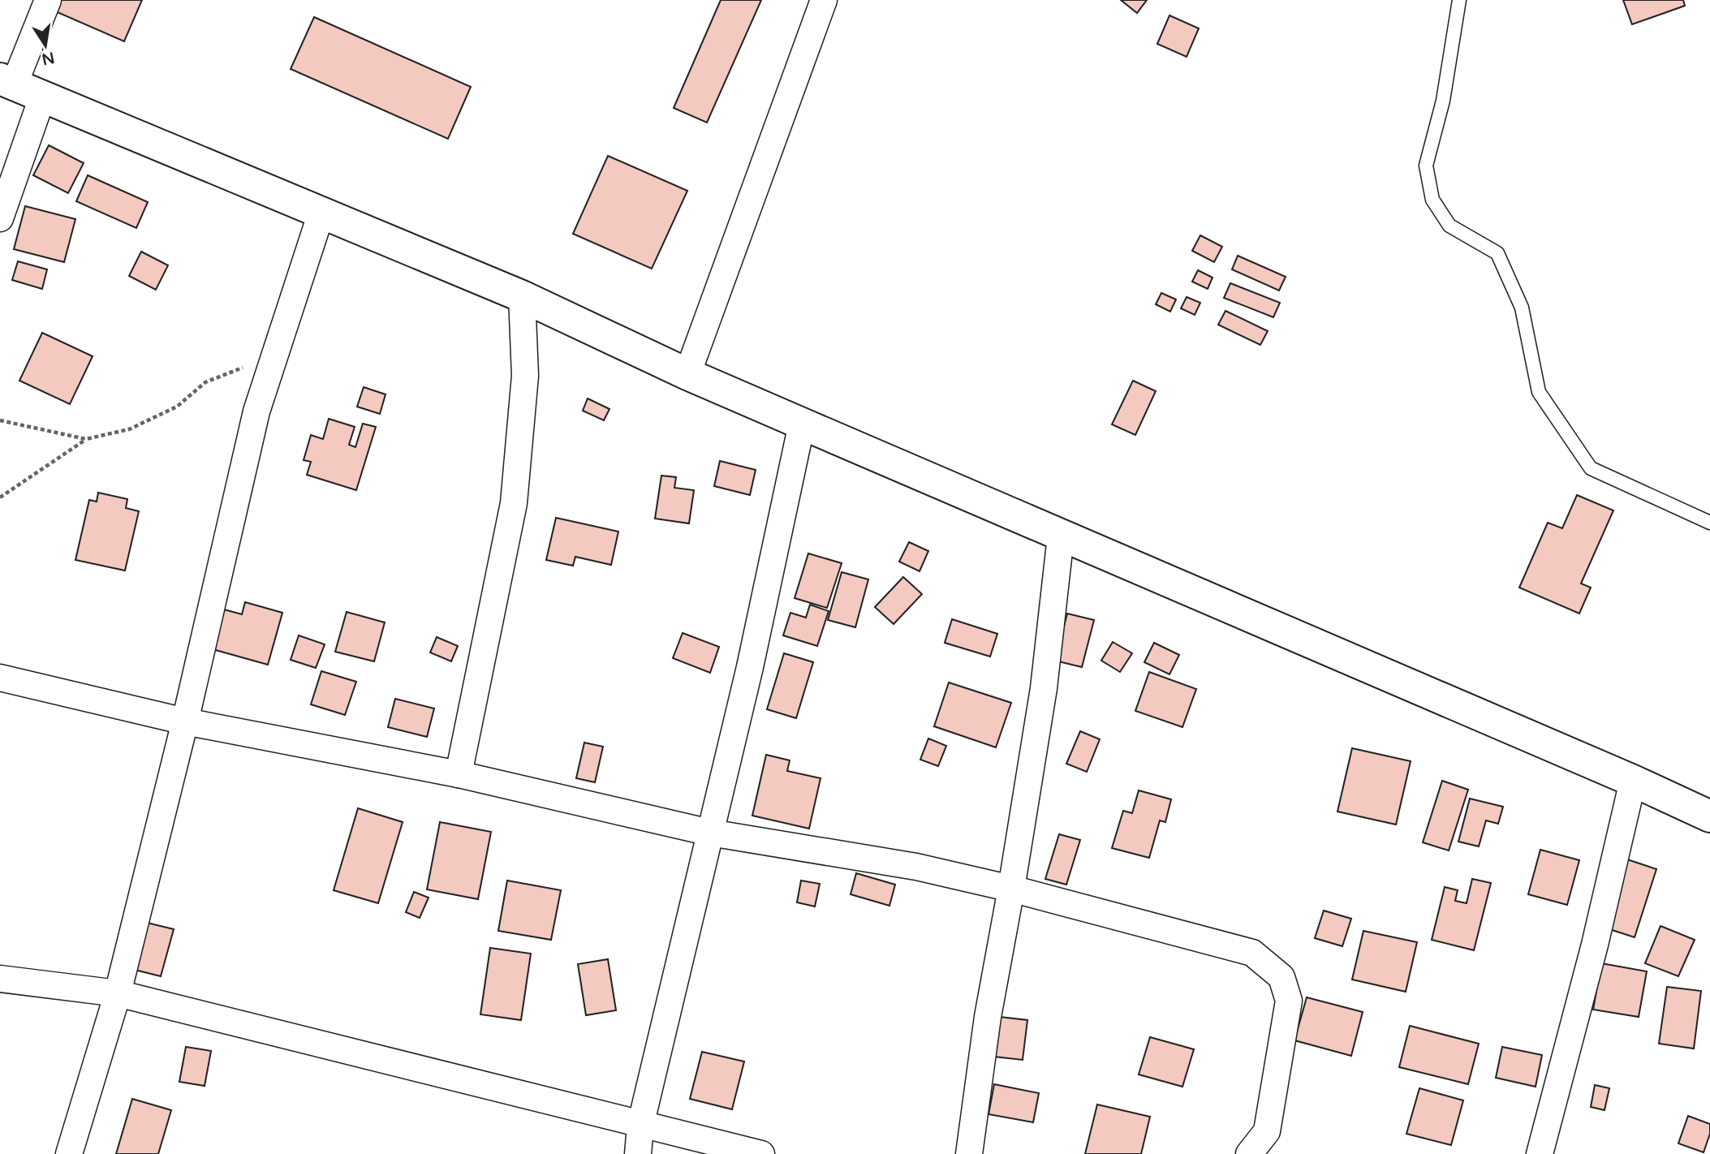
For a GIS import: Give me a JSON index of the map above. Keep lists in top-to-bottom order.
{
  "north": "bottom"
}
